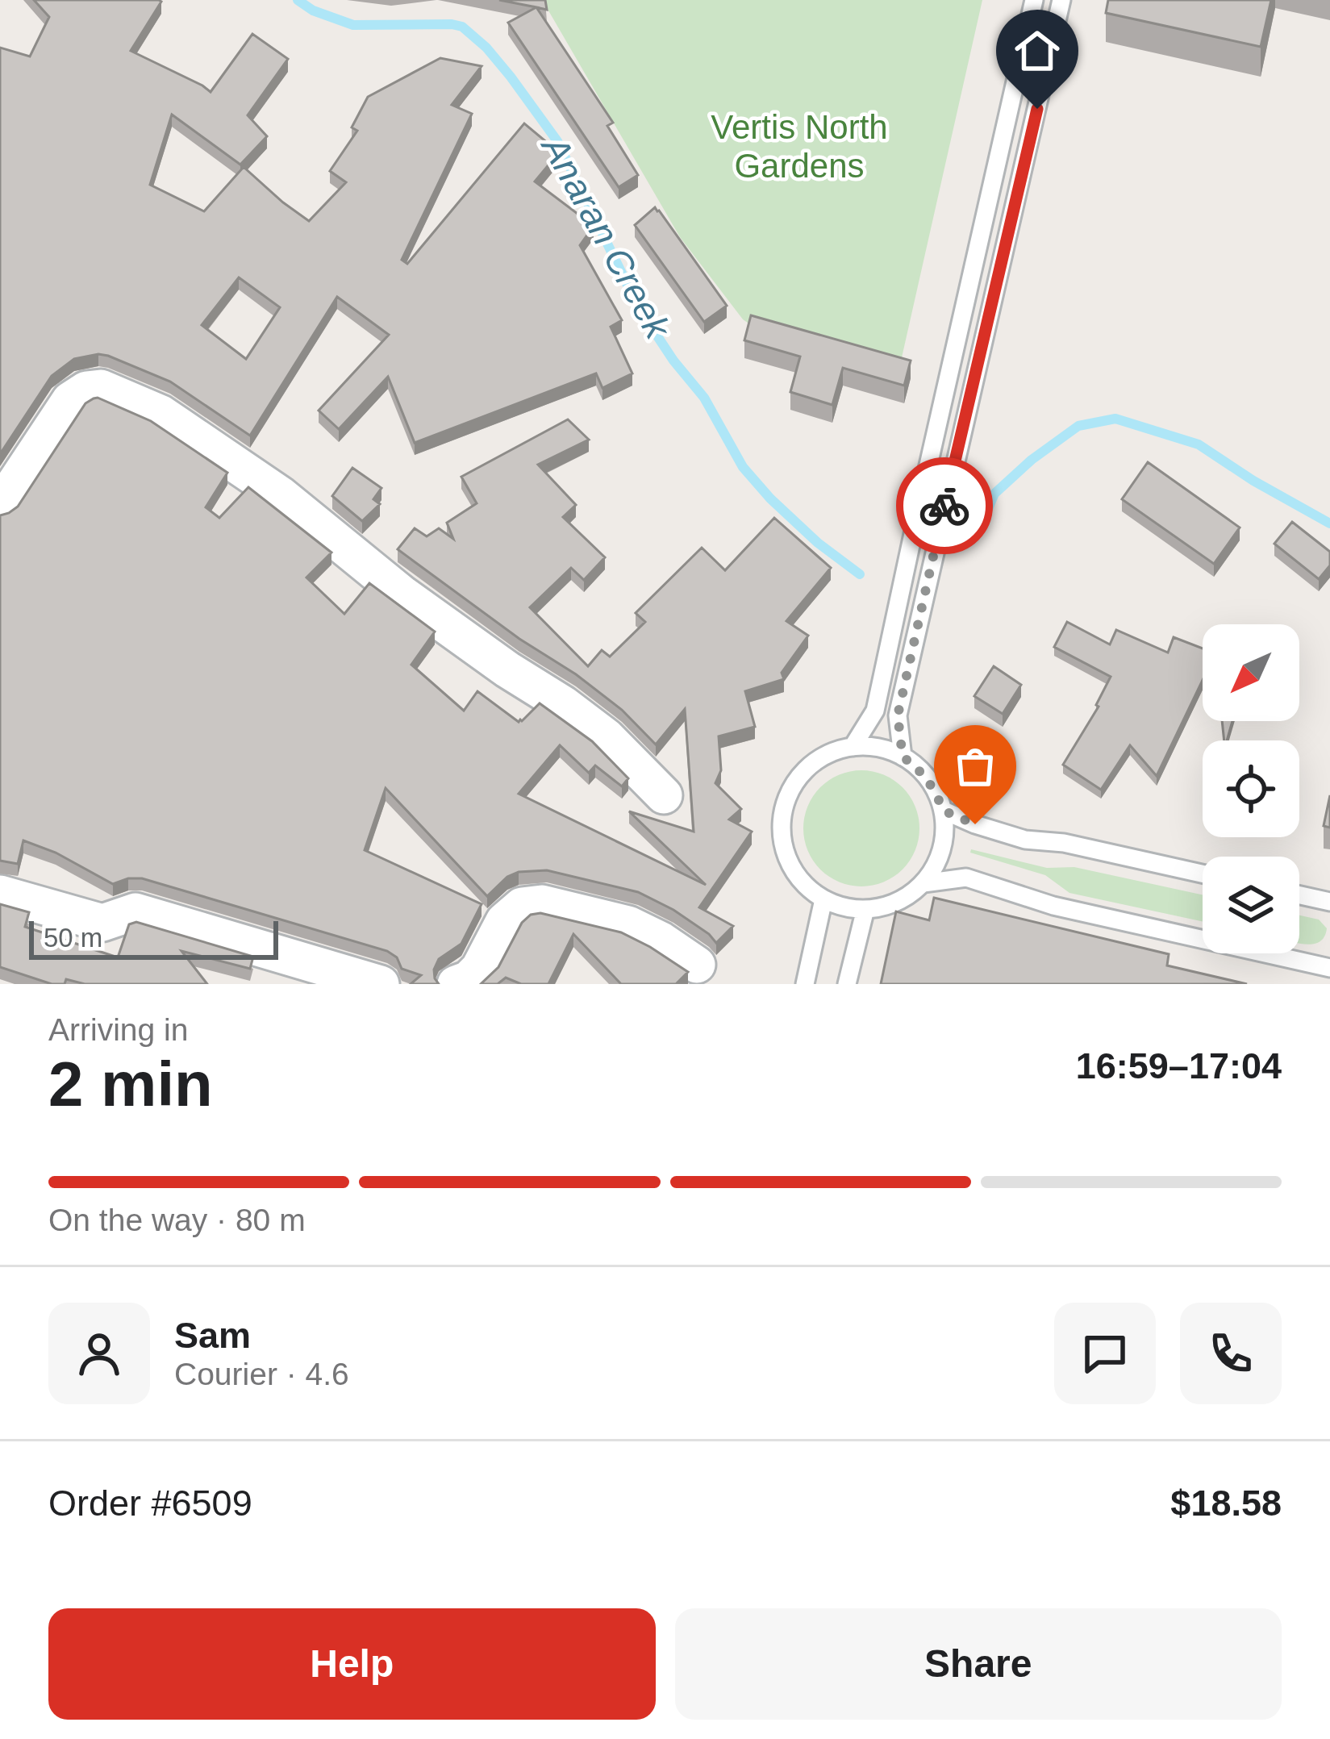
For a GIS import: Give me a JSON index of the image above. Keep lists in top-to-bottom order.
{
  "water": ["Anaran Creek"],
  "parks": ["Vertis North Gardens"],
  "scale_bar": "50 m",
  "north": "bottom left",
  "page": {
    "scale": "50 m",
    "heading": ["2 min", "Arriving in", "16:59–17:04"],
    "panel": [
      "Sam",
      "Courier · 4.6",
      "Order #6509",
      "$18.58"
    ],
    "bar": "On the way · 80 m",
    "buttons": ["Help", "Share"]
  }
}
